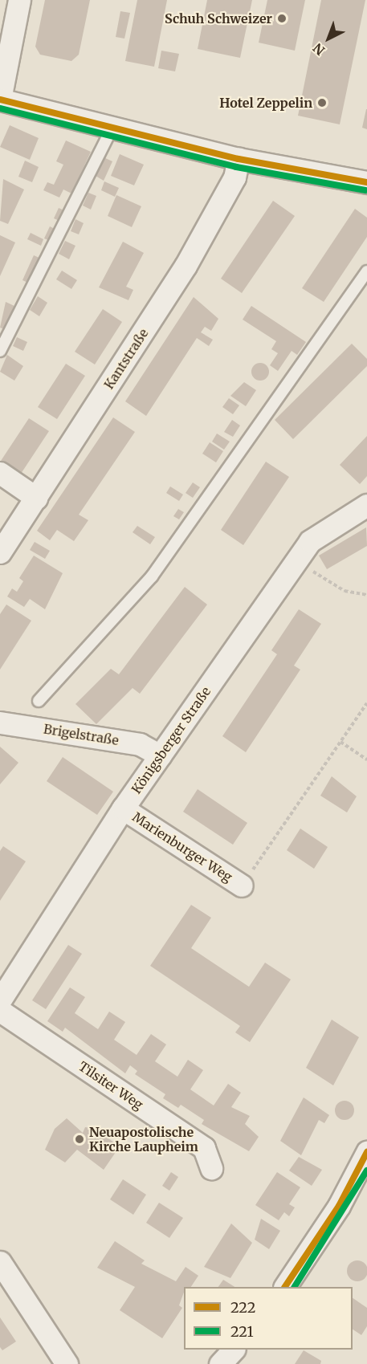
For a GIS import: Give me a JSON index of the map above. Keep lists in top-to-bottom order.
{
  "streets": {
    "street": [
      "Kantstraße",
      "Brigelstraße",
      "Königsberger Straße",
      "Marienburger Weg",
      "Tilsiter Weg"
    ]
  },
  "crossings": [
    ["Brigelstraße", "Königsberger Straße"],
    ["Königsberger Straße", "Marienburger Weg"]
  ],
  "places": ["Schuh Schweizer", "Hotel Zeppelin", "Neuapostolische Kirche Laupheim"],
  "lines": ["transit line 222", "transit line 221"],
  "legend": ["222", "221"],
  "north": "bottom left"
}
